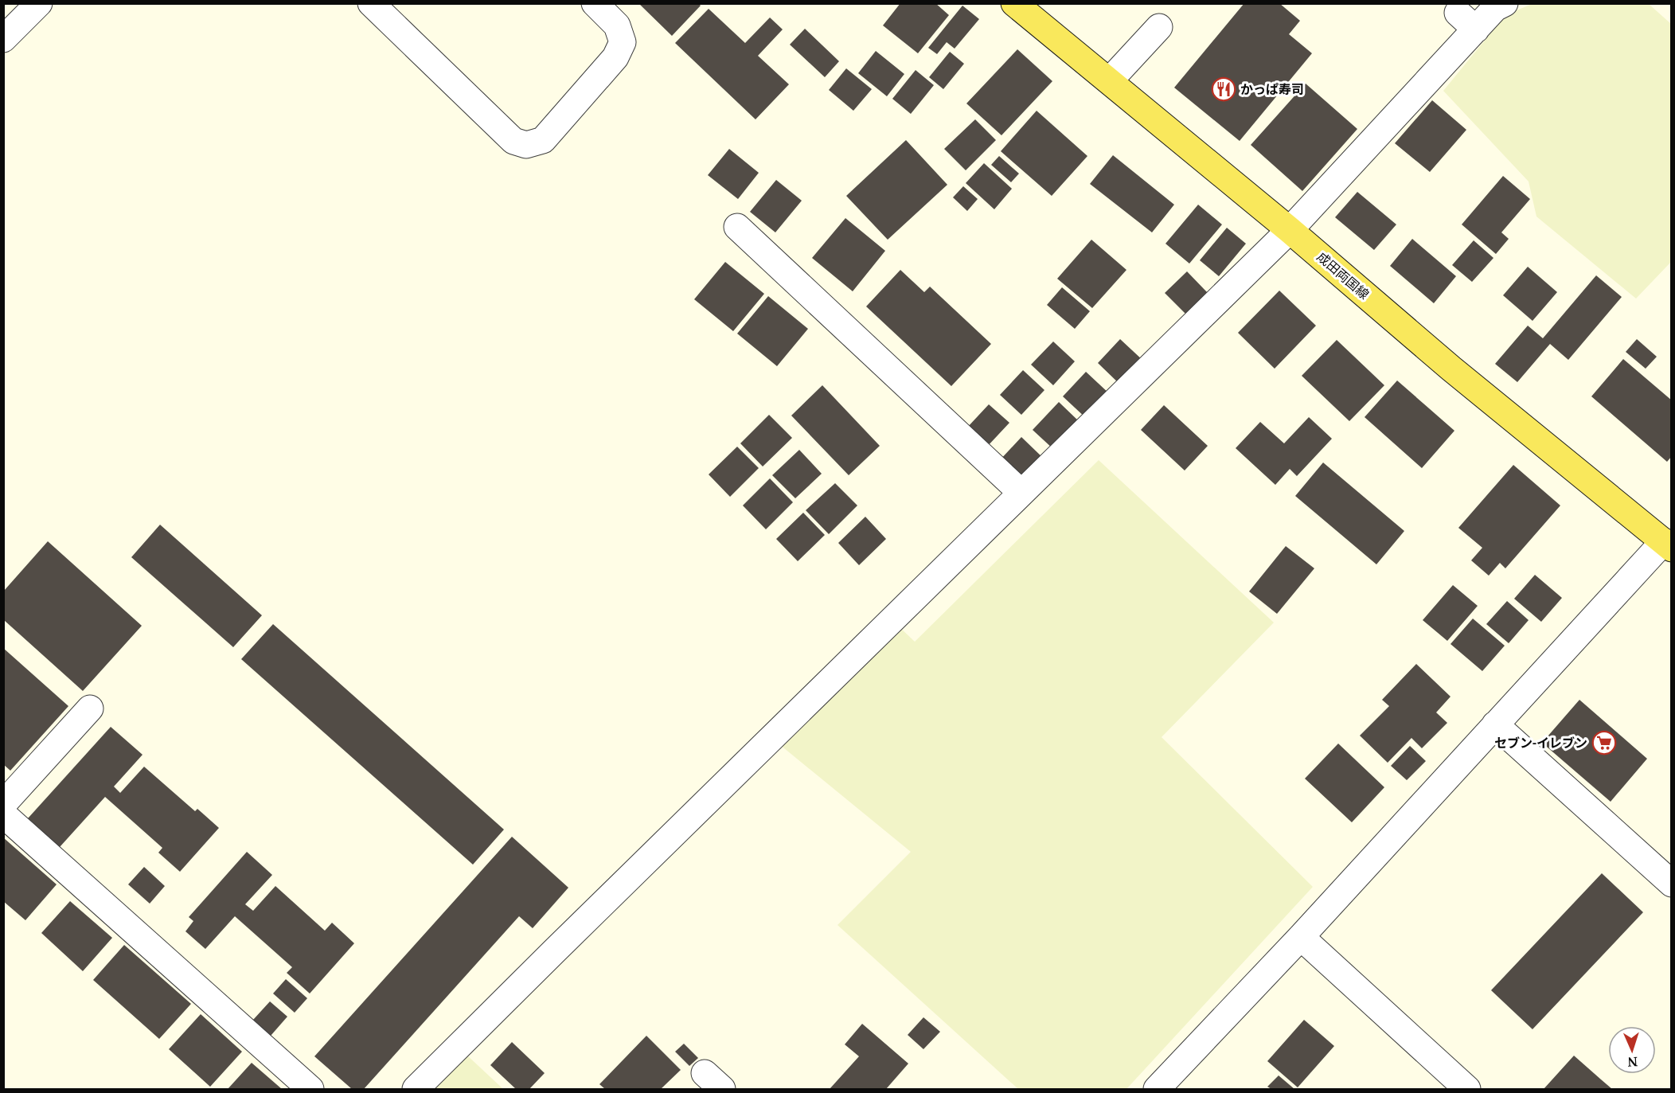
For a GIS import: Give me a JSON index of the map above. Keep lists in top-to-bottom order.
{
  "streets": {
    "main road": ["成田両国線"]
  },
  "places": {
    "restaurant": ["かっぱ寿司"],
    "supermarket": ["セブン-イレブン"]
  },
  "north": "bottom"
}
